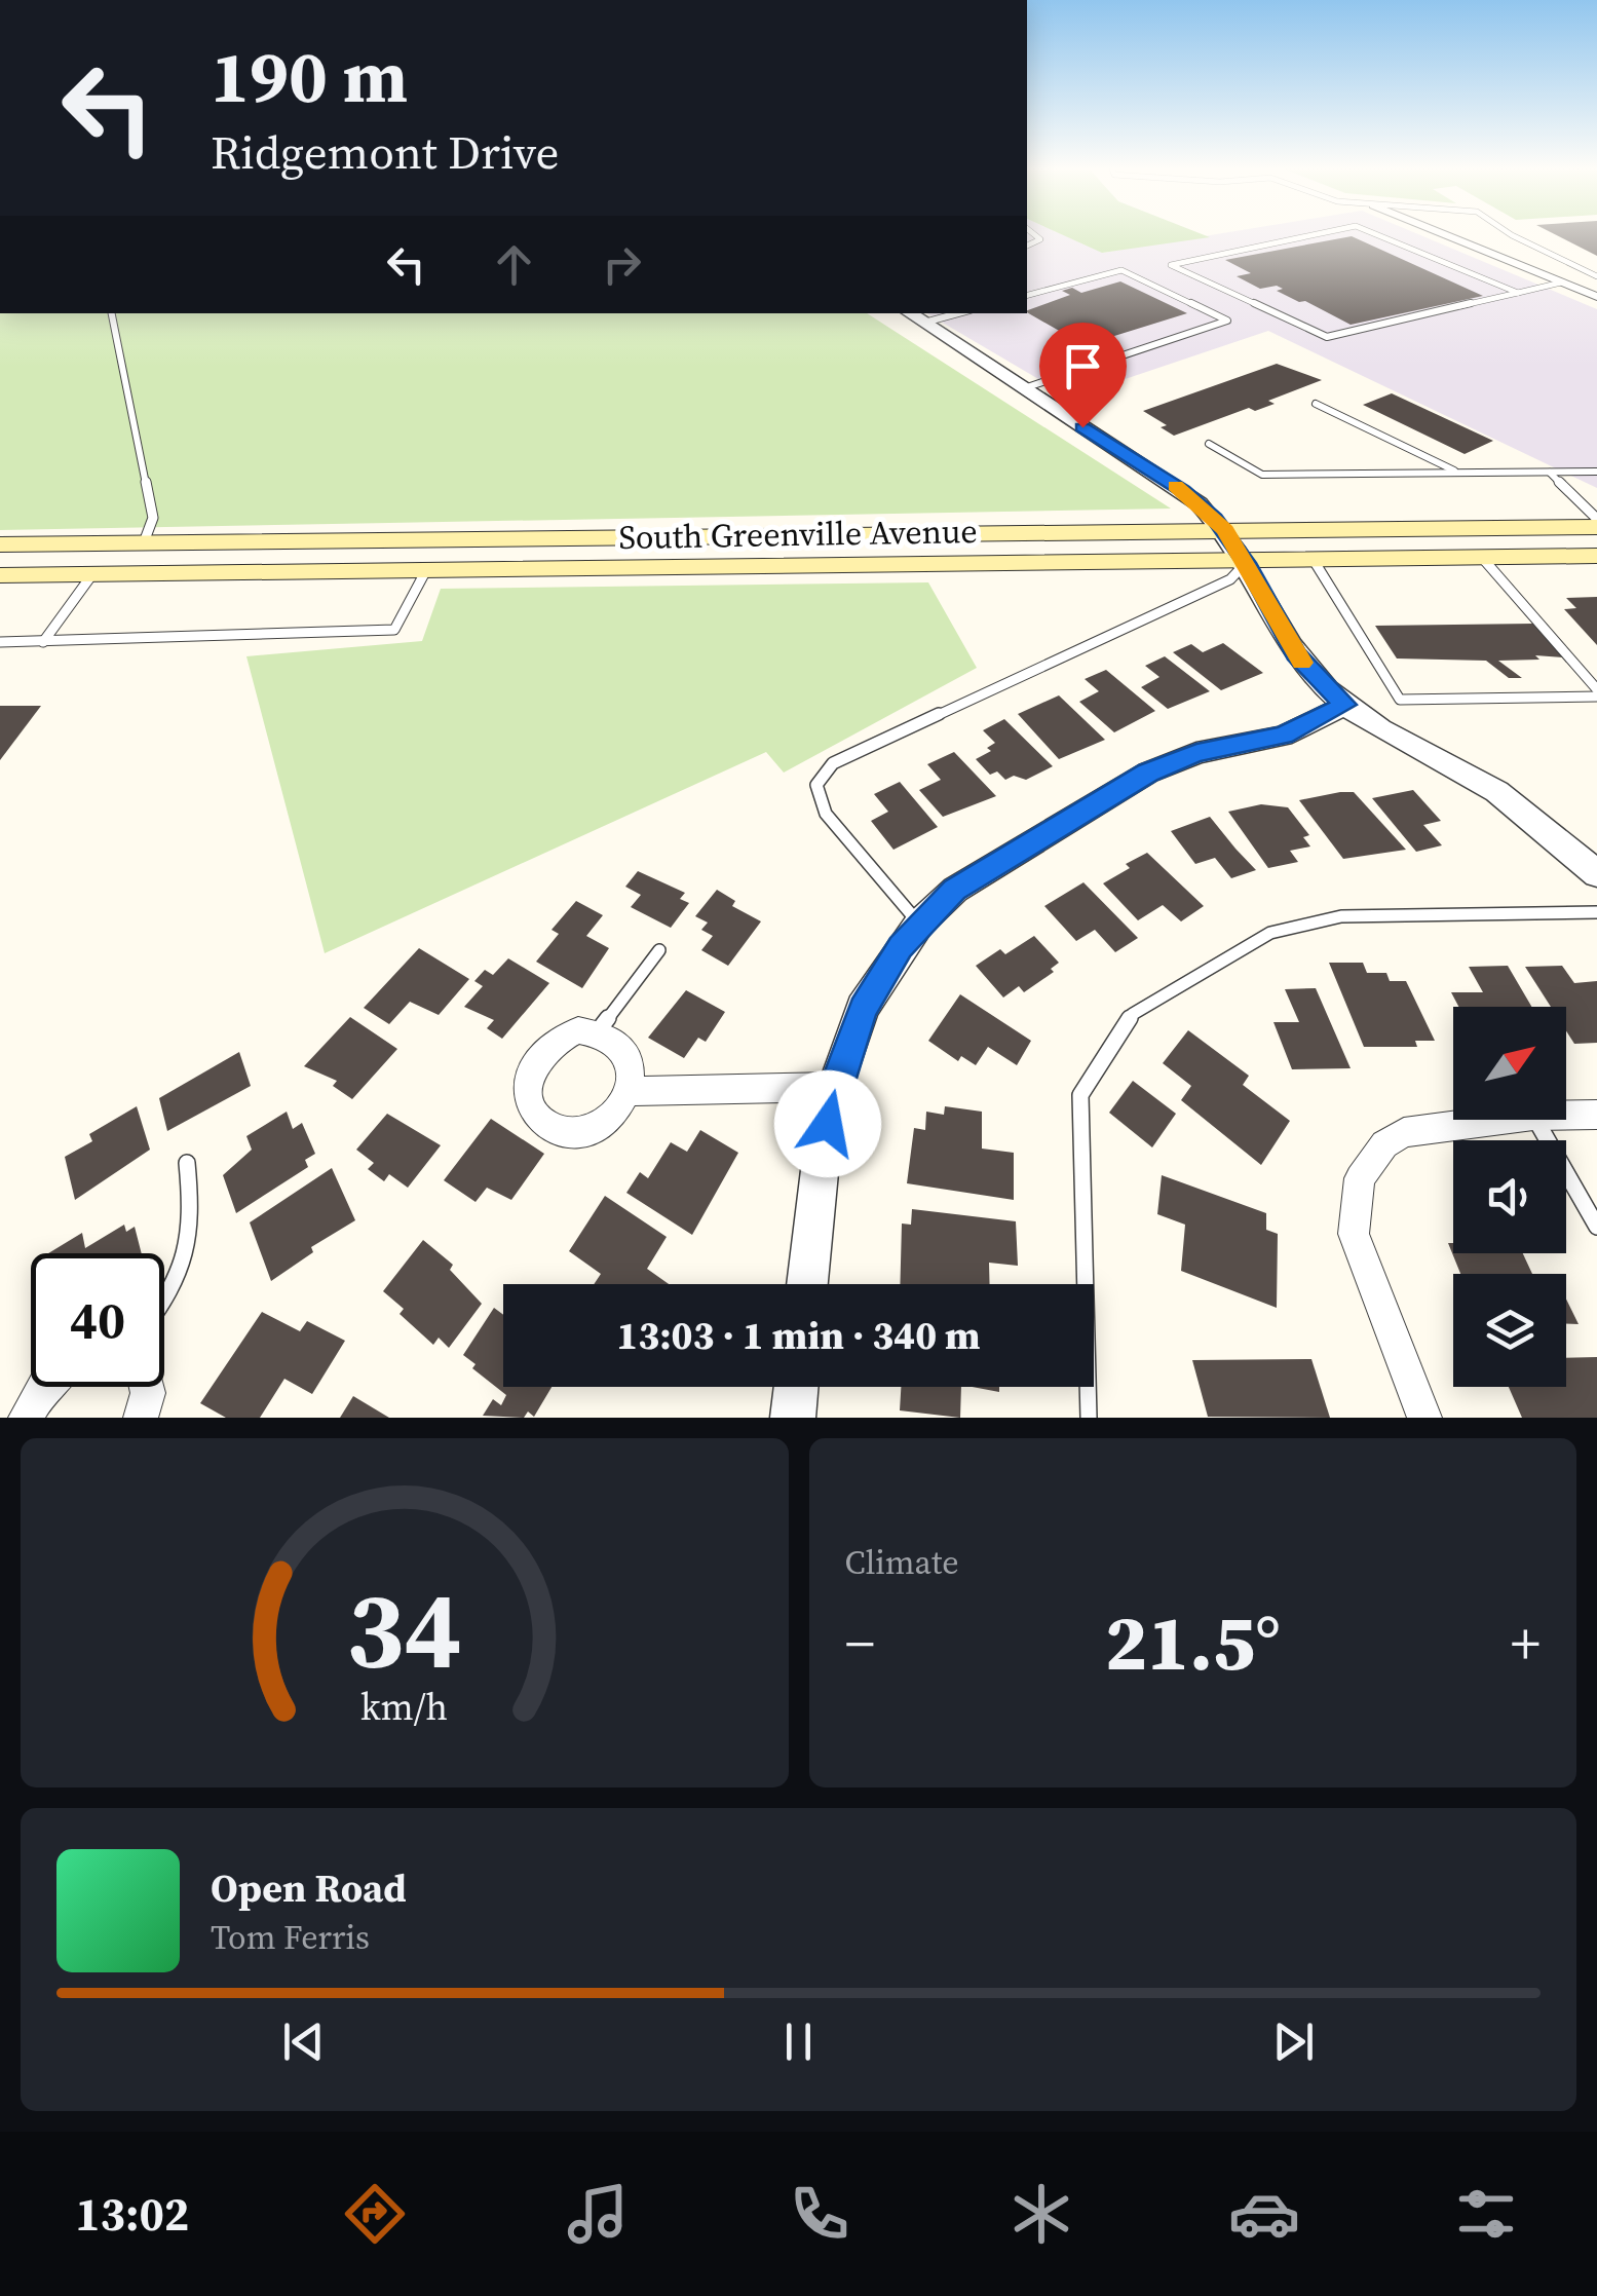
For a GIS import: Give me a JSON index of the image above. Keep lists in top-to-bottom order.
{
  "streets": {
    "main road": ["South Greenville Avenue"]
  },
  "north": "top right",
  "page": {
    "turn": ["190 m", "Ridgemont Drive"],
    "limit": "40",
    "trip": "13:03 · 1 min · 340 m",
    "tile": "Climate",
    "heat": ["−", "21.5°", "+"],
    "song": ["Open Road", "Tom Ferris"],
    "tabs": "13:02",
    "gauge": ["34", "km/h"]
  }
}
